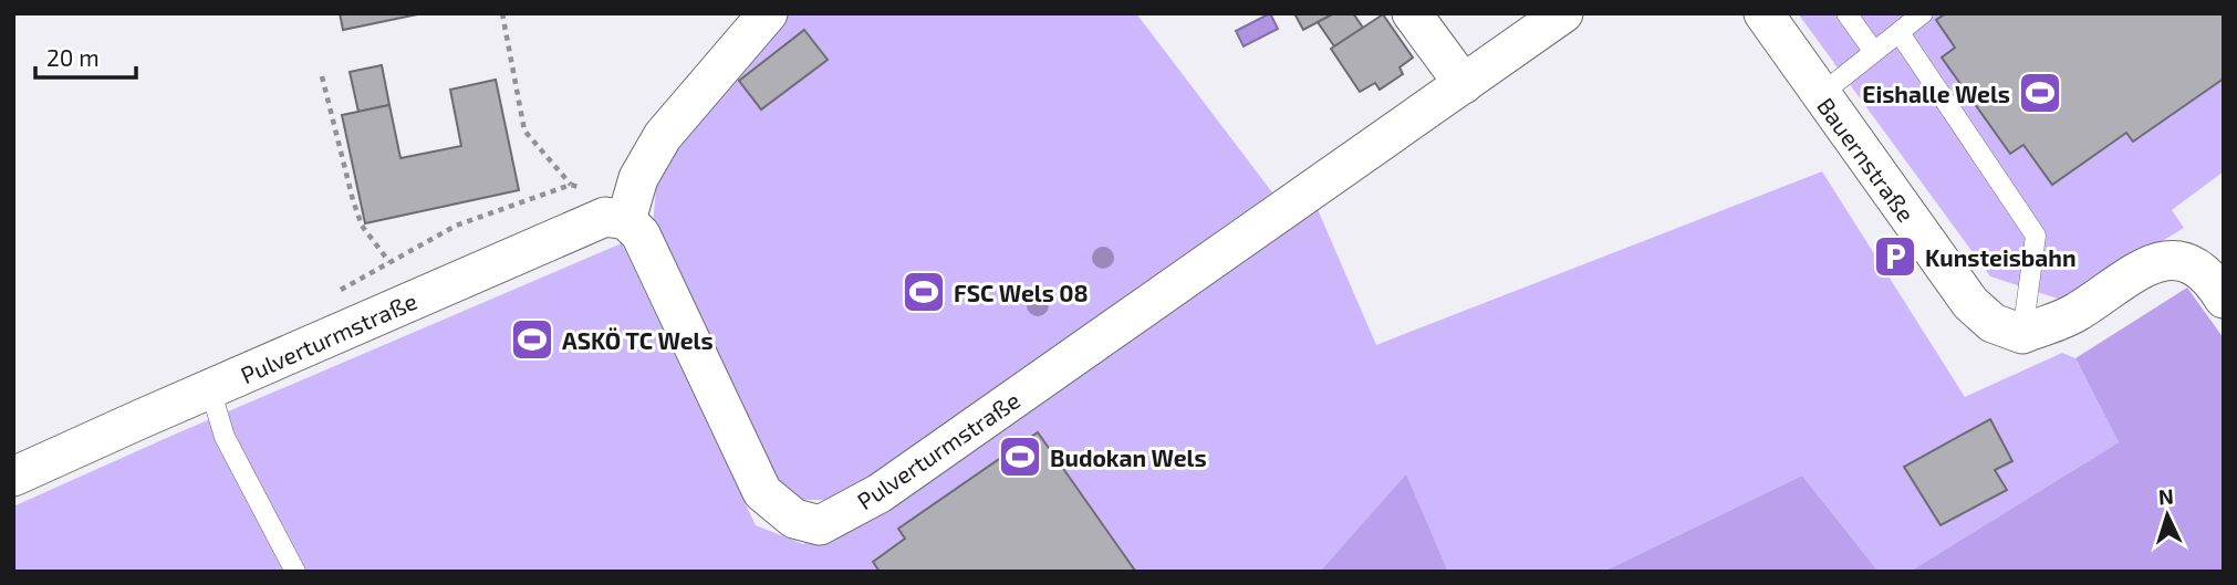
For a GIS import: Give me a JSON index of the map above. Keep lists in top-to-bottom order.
{
  "streets": {
    "street": ["Bauernstraße", "Pulverturmstraße"]
  },
  "places": {
    "sports": [
      "Eishalle Wels",
      "FSC Wels 08",
      "ASKÖ TC Wels",
      "Budokan Wels"
    ],
    "parking": ["Kunsteisbahn"]
  },
  "scale_bar": "20 m",
  "north": "top"
}
